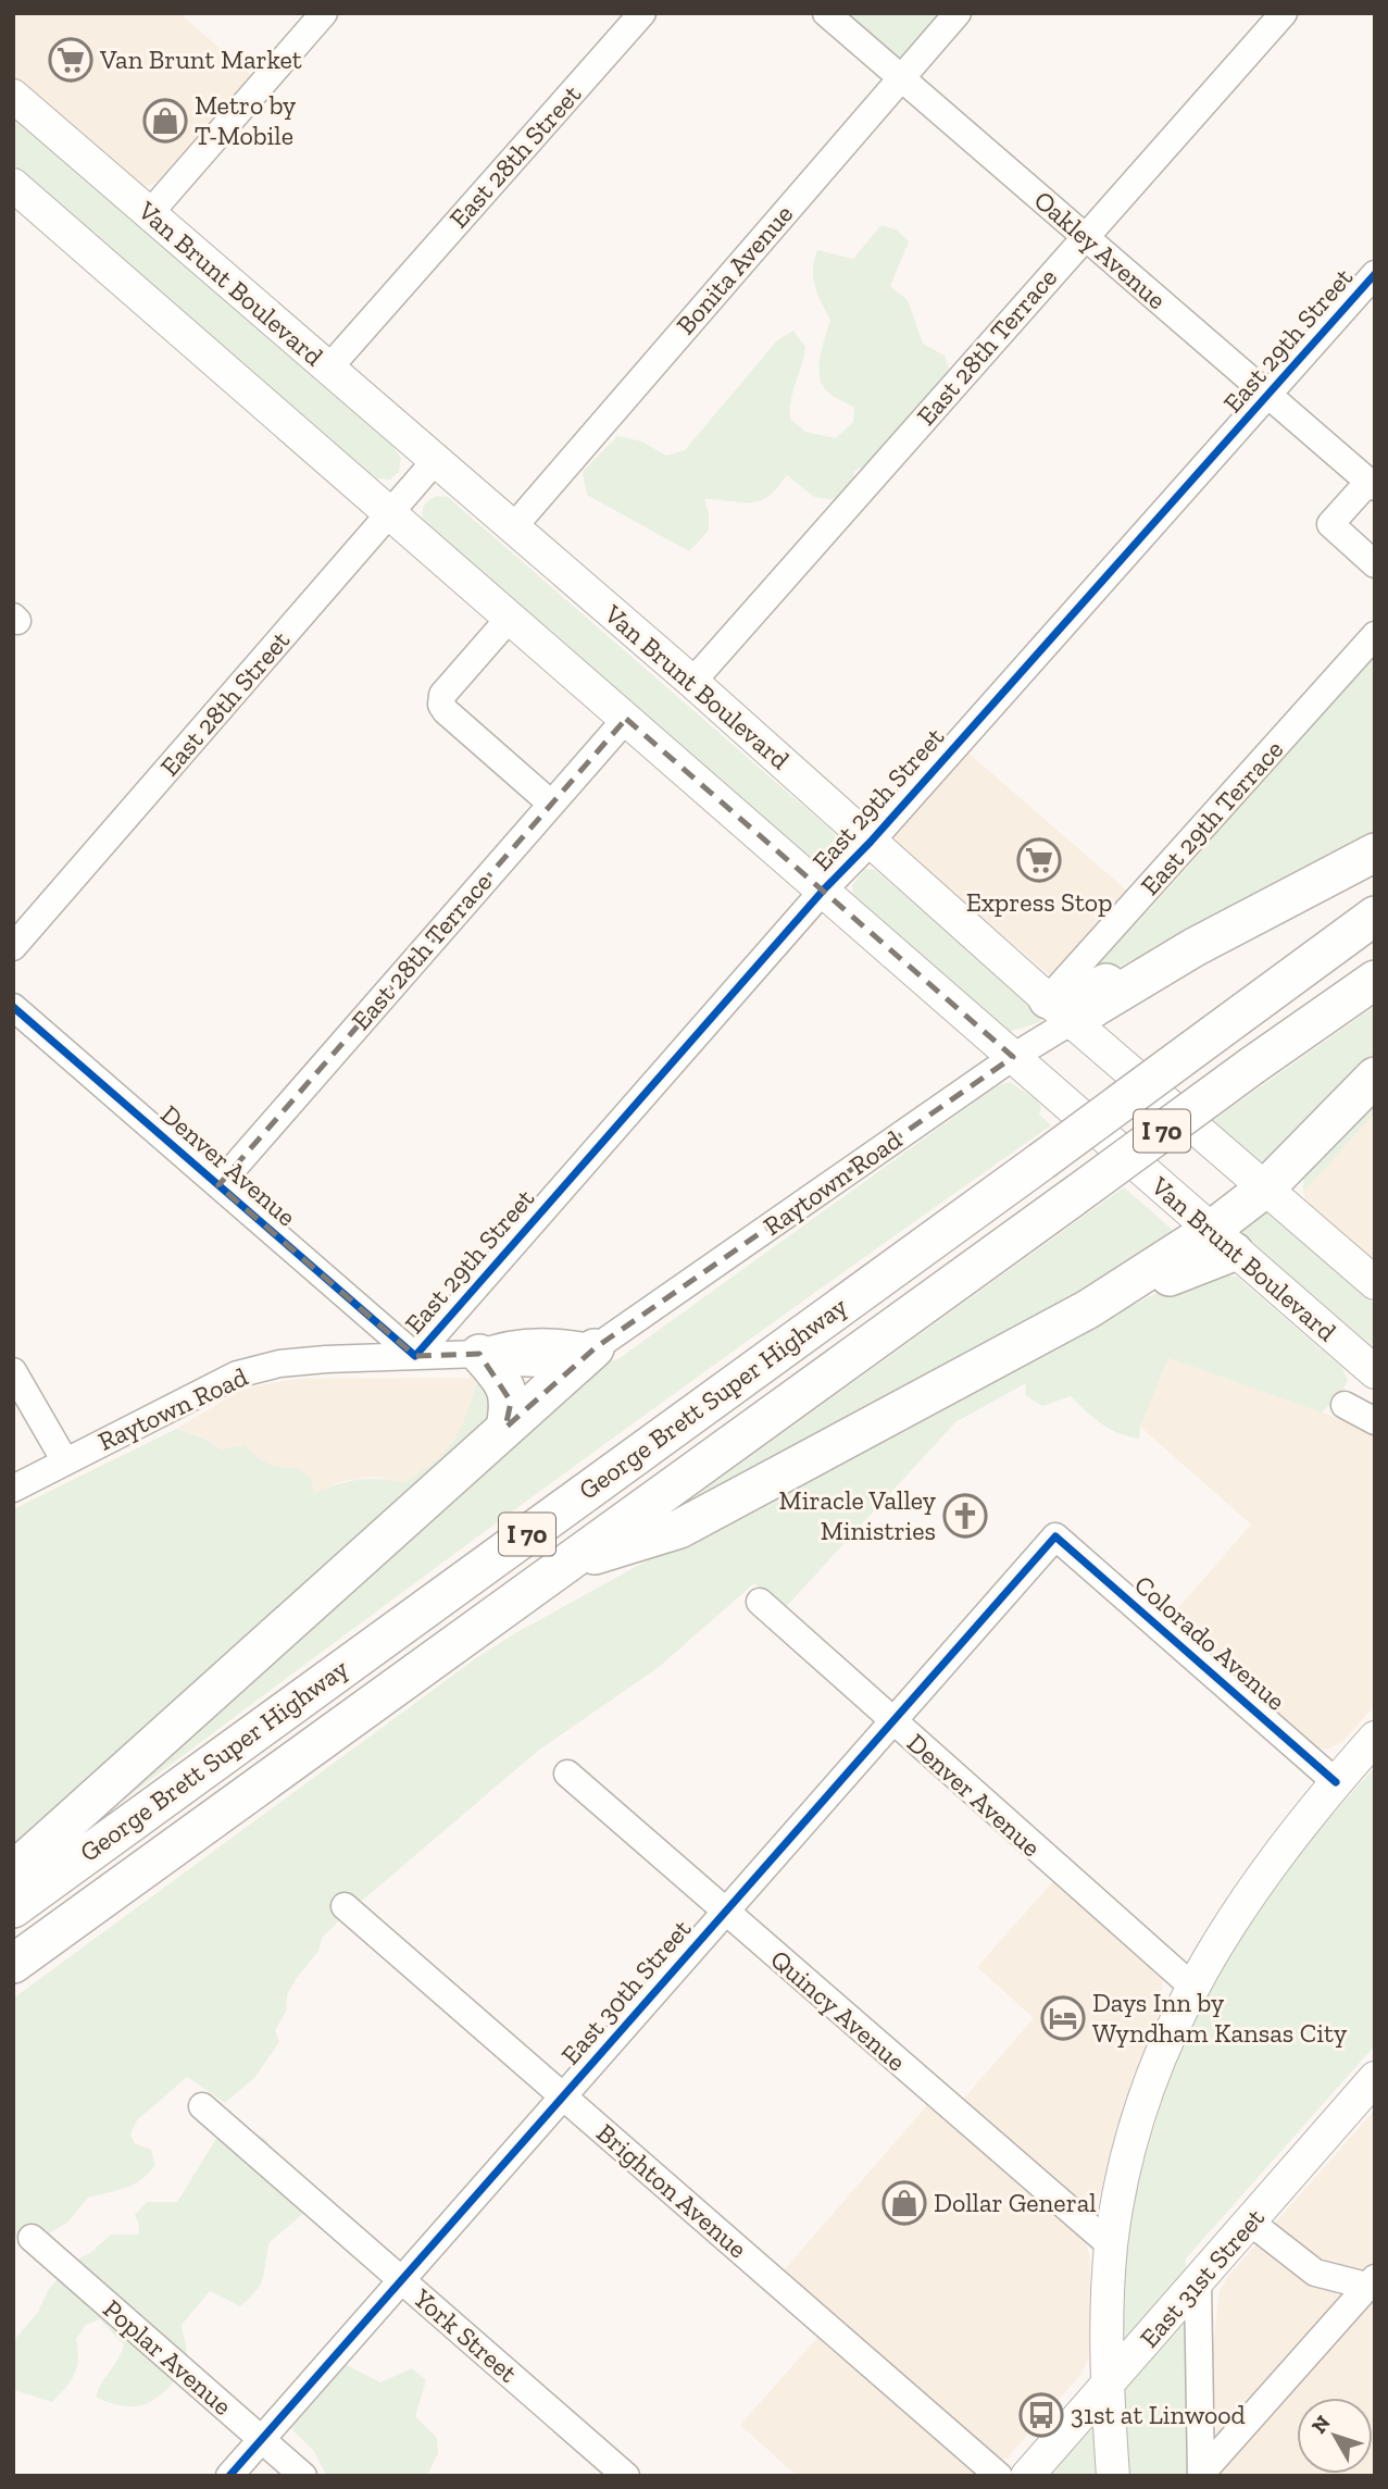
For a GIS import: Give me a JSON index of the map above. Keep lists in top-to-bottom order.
{
  "streets": {
    "highway": ["I 70", "George Brett Super Highway"],
    "main road": ["Van Brunt Boulevard", "East 31st Street"],
    "street": [
      "East 28th Street",
      "Oakley Avenue",
      "Bonita Avenue",
      "East 29th Street",
      "East 28th Terrace",
      "East 29th Terrace",
      "Denver Avenue",
      "Raytown Road",
      "Colorado Avenue",
      "East 30th Street",
      "Quincy Avenue",
      "Brighton Avenue",
      "York Street",
      "Poplar Avenue"
    ]
  },
  "crossings": [
    ["East 28th Street", "Van Brunt Boulevard"],
    ["Oakley Avenue", "Bonita Avenue"],
    ["Oakley Avenue", "East 29th Street"],
    ["Oakley Avenue", "East 28th Terrace"],
    ["Bonita Avenue", "Van Brunt Boulevard"],
    ["Van Brunt Boulevard", "East 29th Street"],
    ["Van Brunt Boulevard", "East 28th Terrace"],
    ["Van Brunt Boulevard", "East 29th Terrace"],
    ["Van Brunt Boulevard", "Raytown Road"],
    ["East 29th Street", "Denver Avenue"],
    ["East 29th Street", "Raytown Road"],
    ["East 28th Terrace", "Denver Avenue"],
    ["East 29th Terrace", "Raytown Road"],
    ["Denver Avenue", "Raytown Road"],
    ["Denver Avenue", "East 30th Street"],
    ["Colorado Avenue", "East 30th Street"],
    ["East 30th Street", "Quincy Avenue"],
    ["East 30th Street", "Brighton Avenue"],
    ["East 30th Street", "York Street"],
    ["East 30th Street", "Poplar Avenue"]
  ],
  "places": {
    "supermarket": ["Van Brunt Market", "Express Stop"],
    "shop": ["Metro by T-Mobile", "Dollar General"],
    "church": ["Miracle Valley Ministries"],
    "hotel": ["Days Inn by Wyndham Kansas City"],
    "bus stop": ["31st at Linwood"]
  },
  "north": "top left"
}
